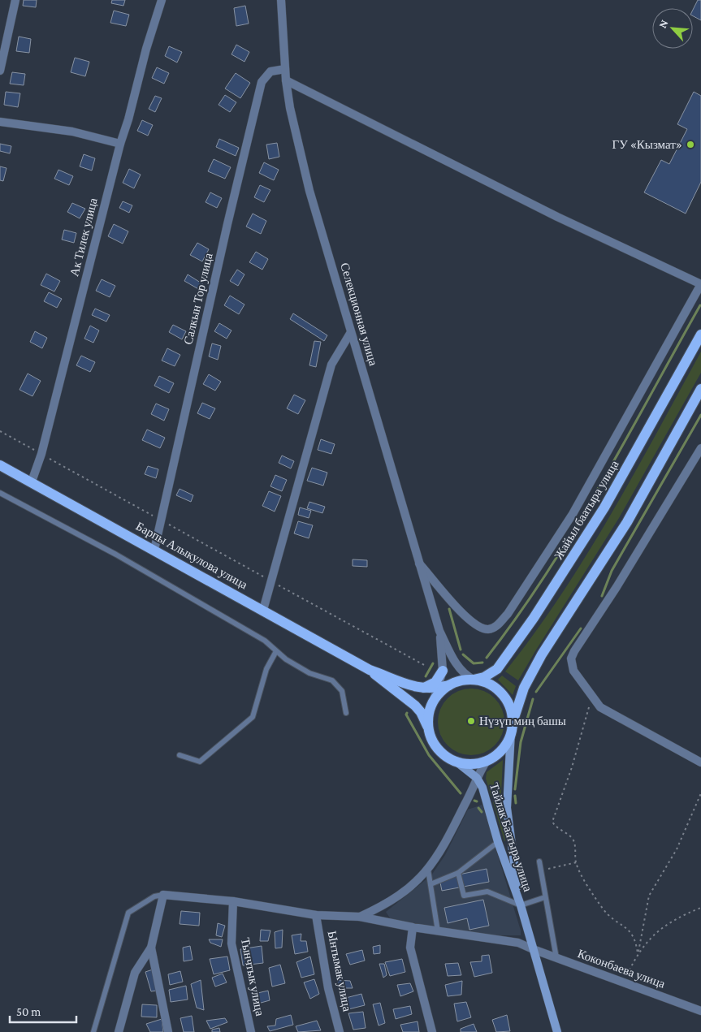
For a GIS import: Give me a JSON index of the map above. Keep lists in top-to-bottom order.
{
  "streets": {
    "main road": ["Жайыл баатыра улица", "Барпы Алыкулова улица", "Тайлак Баатыра улица"],
    "street": [
      "Ак Тилек улица",
      "Салкын Тор улица",
      "Селекционная улица",
      "Коконбаева улица",
      "Ынтымак улица",
      "Тынчтык улица"
    ]
  },
  "crossings": [
    ["Ак Тилек улица", "Барпы Алыкулова улица"],
    ["Салкын Тор улица", "Селекционная улица"],
    ["Салкын Тор улица", "Барпы Алыкулова улица"],
    ["Селекционная улица", "Жайыл баатыра улица"],
    ["Селекционная улица", "Барпы Алыкулова улица"],
    ["Селекционная улица", "Тайлак Баатыра улица"],
    ["Жайыл баатыра улица", "Барпы Алыкулова улица"],
    ["Жайыл баатыра улица", "Тайлак Баатыра улица"],
    ["Барпы Алыкулова улица", "Тайлак Баатыра улица"],
    ["Тайлак Баатыра улица", "Коконбаева улица"],
    ["Коконбаева улица", "Ынтымак улица"],
    ["Коконбаева улица", "Тынчтык улица"]
  ],
  "places": ["ГУ «Кызмат»", "Нүзүп миң башы"],
  "scale_bar": "50 m",
  "north": "top left"
}
